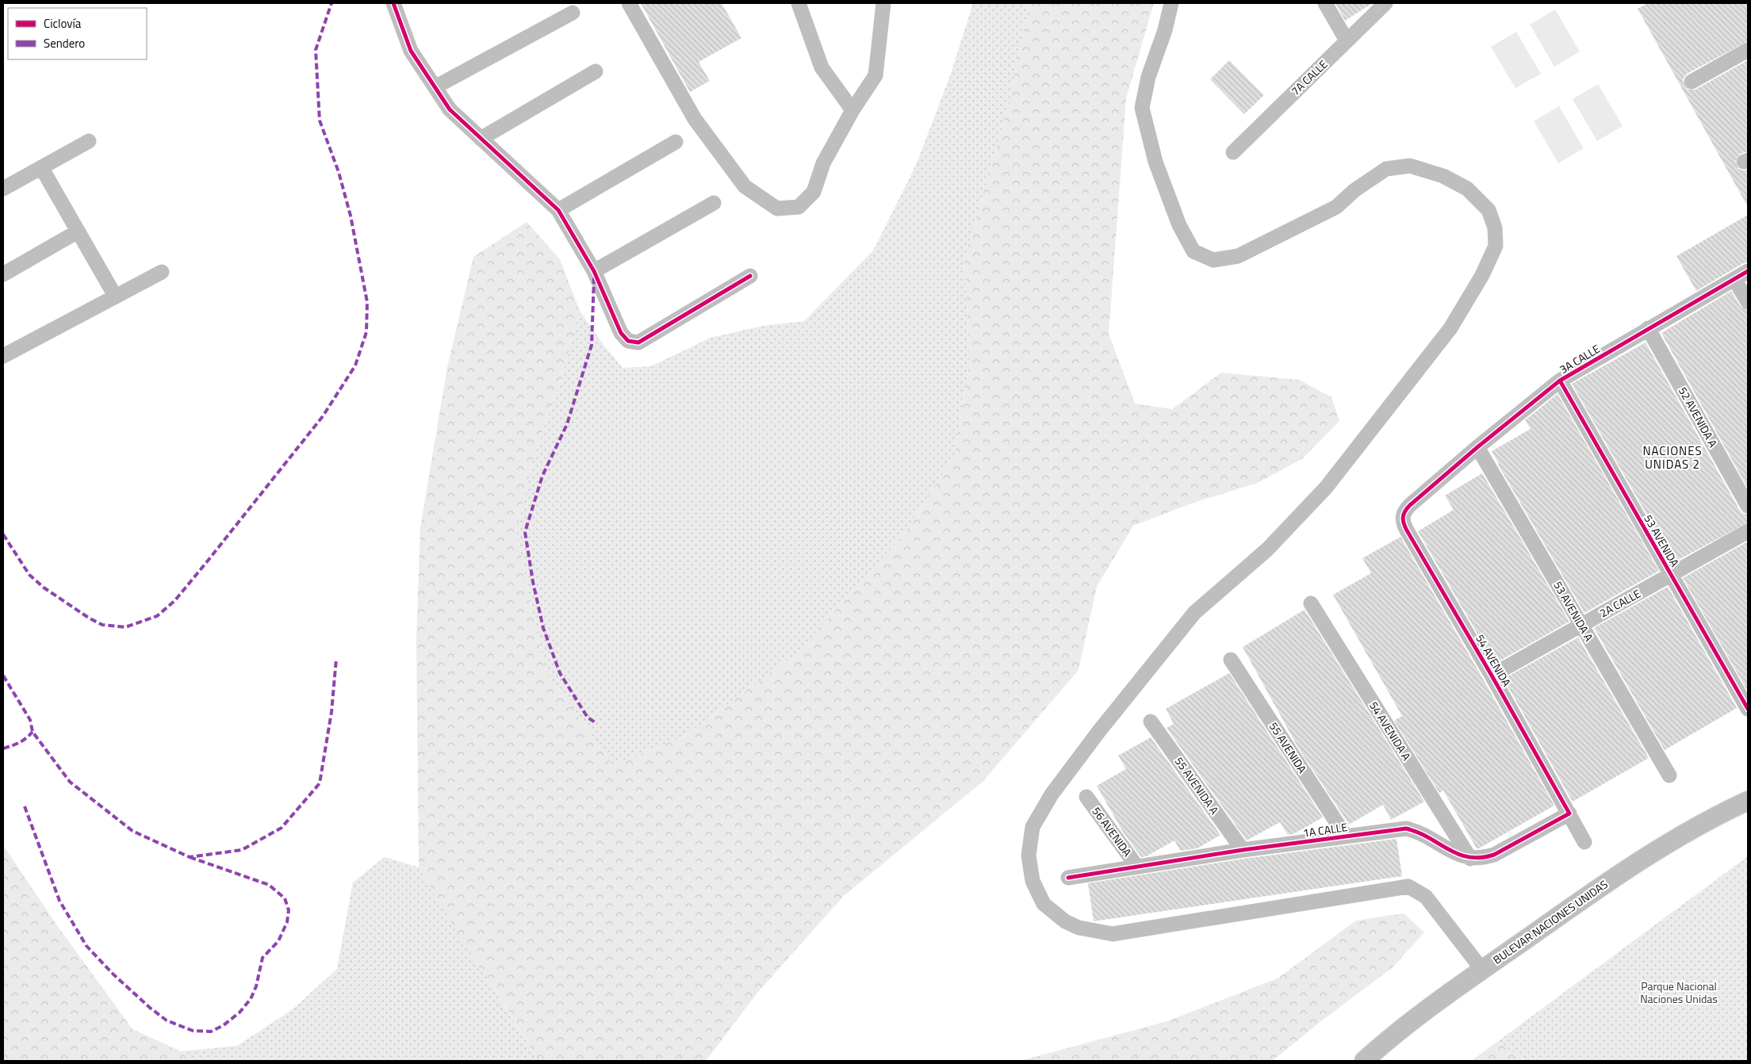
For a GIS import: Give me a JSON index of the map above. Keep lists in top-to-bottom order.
{
  "streets": {
    "main road": ["BULEVAR NACIONES UNIDAS"],
    "street": [
      "7A CALLE",
      "3A CALLE",
      "52 AVENIDA A",
      "53 AVENIDA",
      "2A CALLE",
      "53 AVENIDA A",
      "54 AVENIDA",
      "54 AVENIDA A",
      "55 AVENIDA",
      "55 AVENIDA A",
      "1A CALLE",
      "56 AVENIDA"
    ]
  },
  "crossings": [
    ["3A CALLE", "52 AVENIDA A"],
    ["3A CALLE", "53 AVENIDA"],
    ["3A CALLE", "53 AVENIDA A"],
    ["3A CALLE", "54 AVENIDA"],
    ["53 AVENIDA", "2A CALLE"],
    ["2A CALLE", "53 AVENIDA A"],
    ["2A CALLE", "54 AVENIDA"],
    ["54 AVENIDA A", "1A CALLE"],
    ["55 AVENIDA", "1A CALLE"],
    ["55 AVENIDA A", "1A CALLE"],
    ["1A CALLE", "56 AVENIDA"]
  ],
  "districts": ["NACIONES UNIDAS 2"],
  "parks": ["Parque Nacional Naciones Unidas"],
  "legend": ["Ciclovía", "Sendero"]
}
